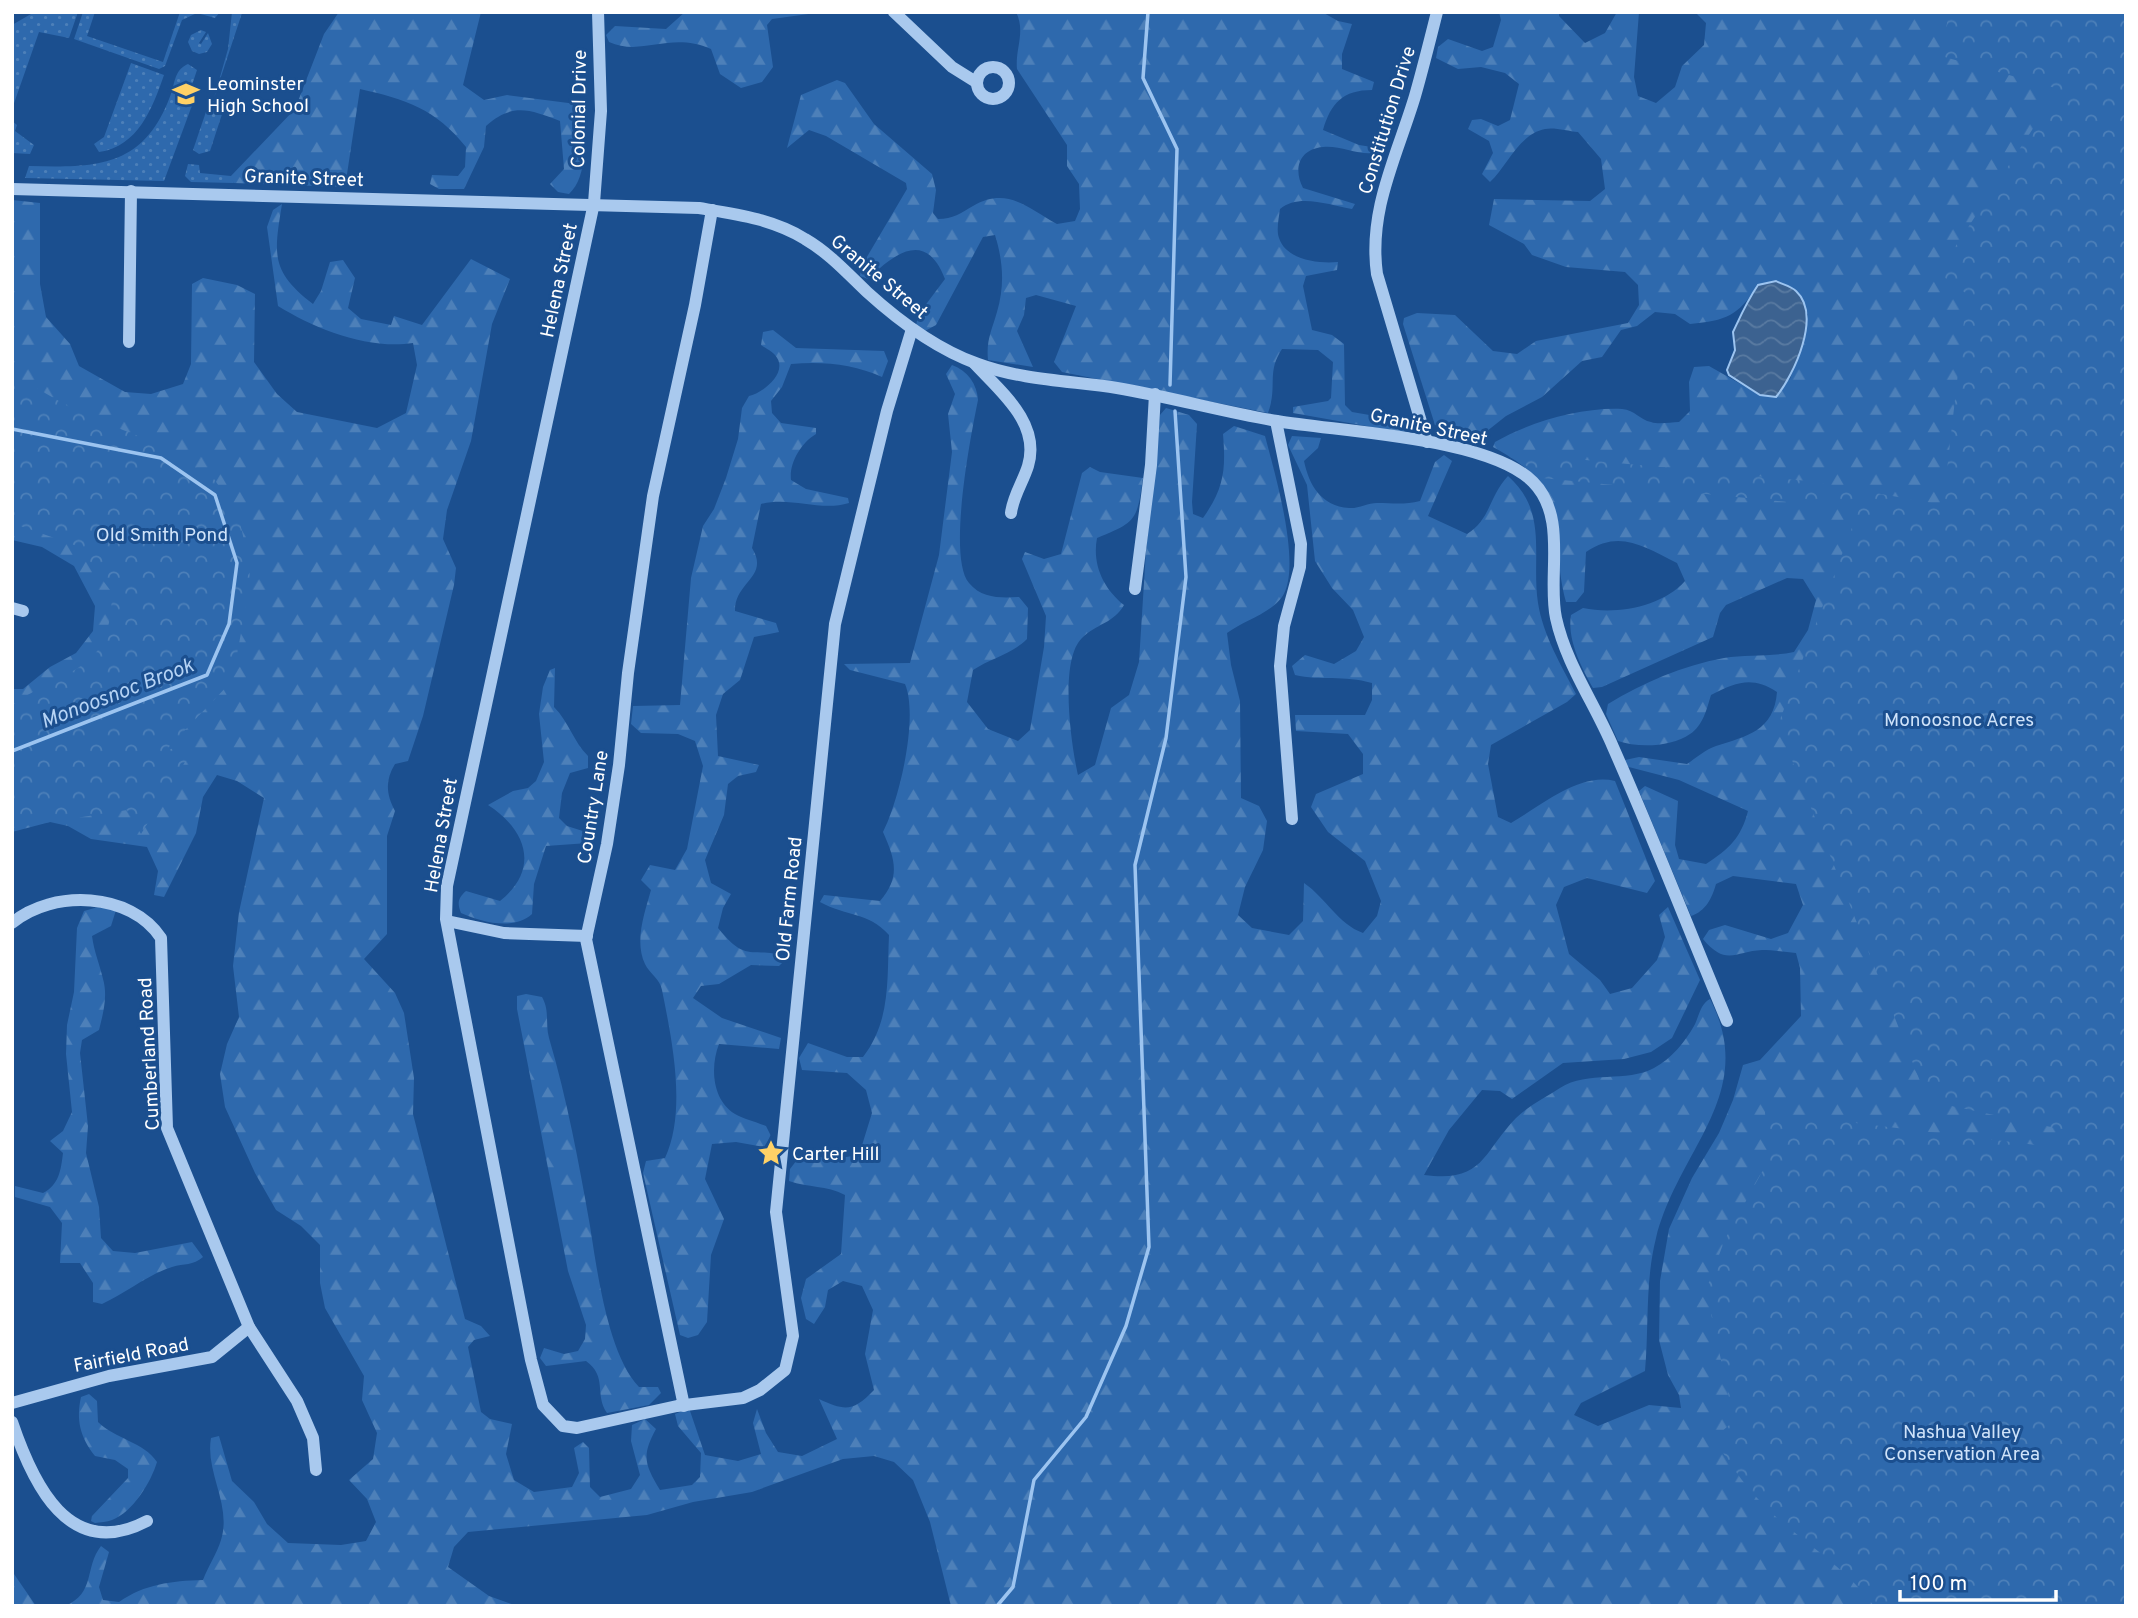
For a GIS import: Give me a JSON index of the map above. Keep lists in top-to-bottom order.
{
  "streets": {
    "street": [
      "Colonial Drive",
      "Constitution Drive",
      "Granite Street",
      "Helena Street",
      "Country Lane",
      "Old Farm Road",
      "Cumberland Road",
      "Fairfield Road"
    ]
  },
  "crossings": [
    ["Colonial Drive", "Granite Street"],
    ["Colonial Drive", "Helena Street"],
    ["Constitution Drive", "Granite Street"],
    ["Granite Street", "Helena Street"],
    ["Granite Street", "Country Lane"],
    ["Granite Street", "Old Farm Road"],
    ["Helena Street", "Country Lane"],
    ["Helena Street", "Old Farm Road"],
    ["Country Lane", "Old Farm Road"],
    ["Cumberland Road", "Fairfield Road"]
  ],
  "water": ["Monoosnoc Brook"],
  "parks": ["Old Smith Pond", "Monoosnoc Acres", "Nashua Valley Conservation Area"],
  "places": {
    "school or university": ["Leominster High School"],
    "place": ["Carter Hill"]
  },
  "scale_bar": "100 m"
}
